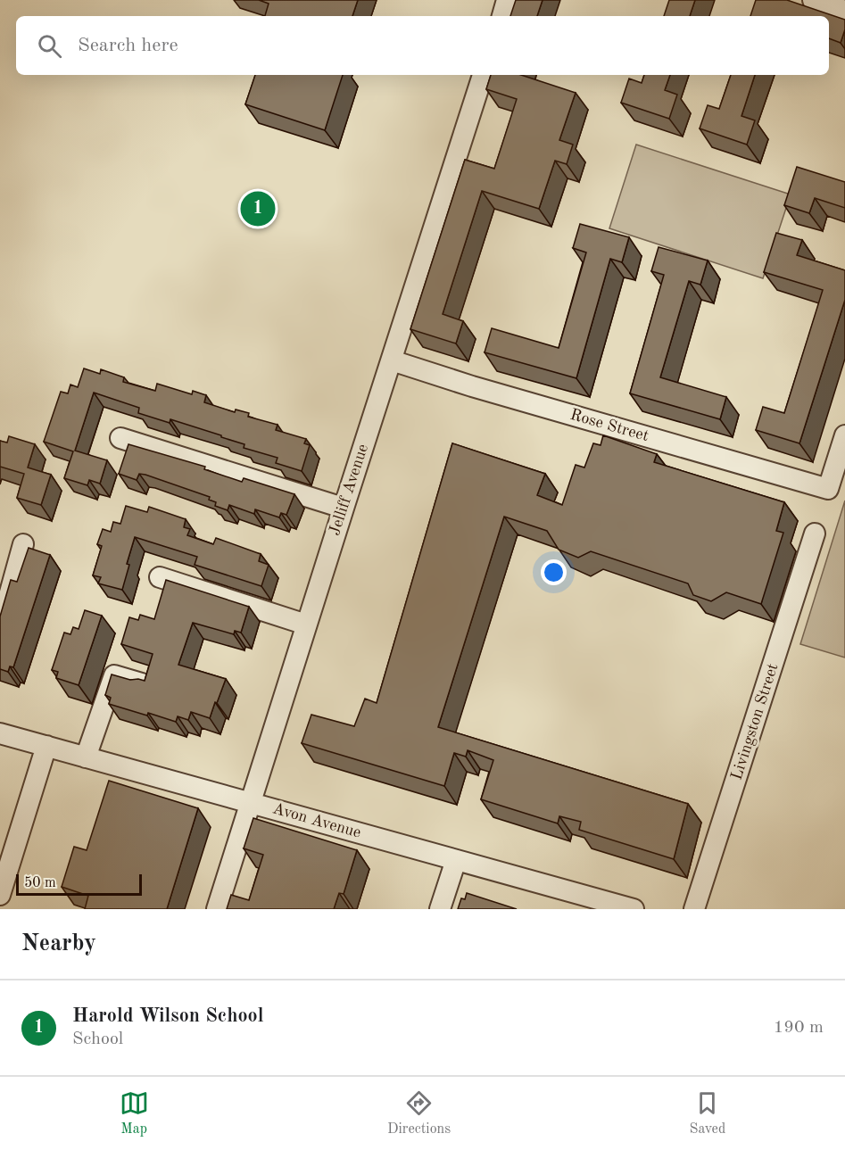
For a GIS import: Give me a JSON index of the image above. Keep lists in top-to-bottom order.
{
  "streets": {
    "street": [
      "Rose Street",
      "Jelliff Avenue",
      "Livingston Street",
      "Avon Avenue"
    ]
  },
  "crossings": [
    ["Rose Street", "Jelliff Avenue"],
    ["Jelliff Avenue", "Avon Avenue"]
  ],
  "scale_bar": "50 m",
  "page": {
    "search": "Search here",
    "pins": "1",
    "scale": "50 m",
    "heading": "Nearby",
    "list": [
      {
        "mark": "1",
        "name": "Harold Wilson School",
        "note": "School",
        "value": "190 m"
      }
    ],
    "nav": ["Map", "Directions", "Saved"]
  }
}
